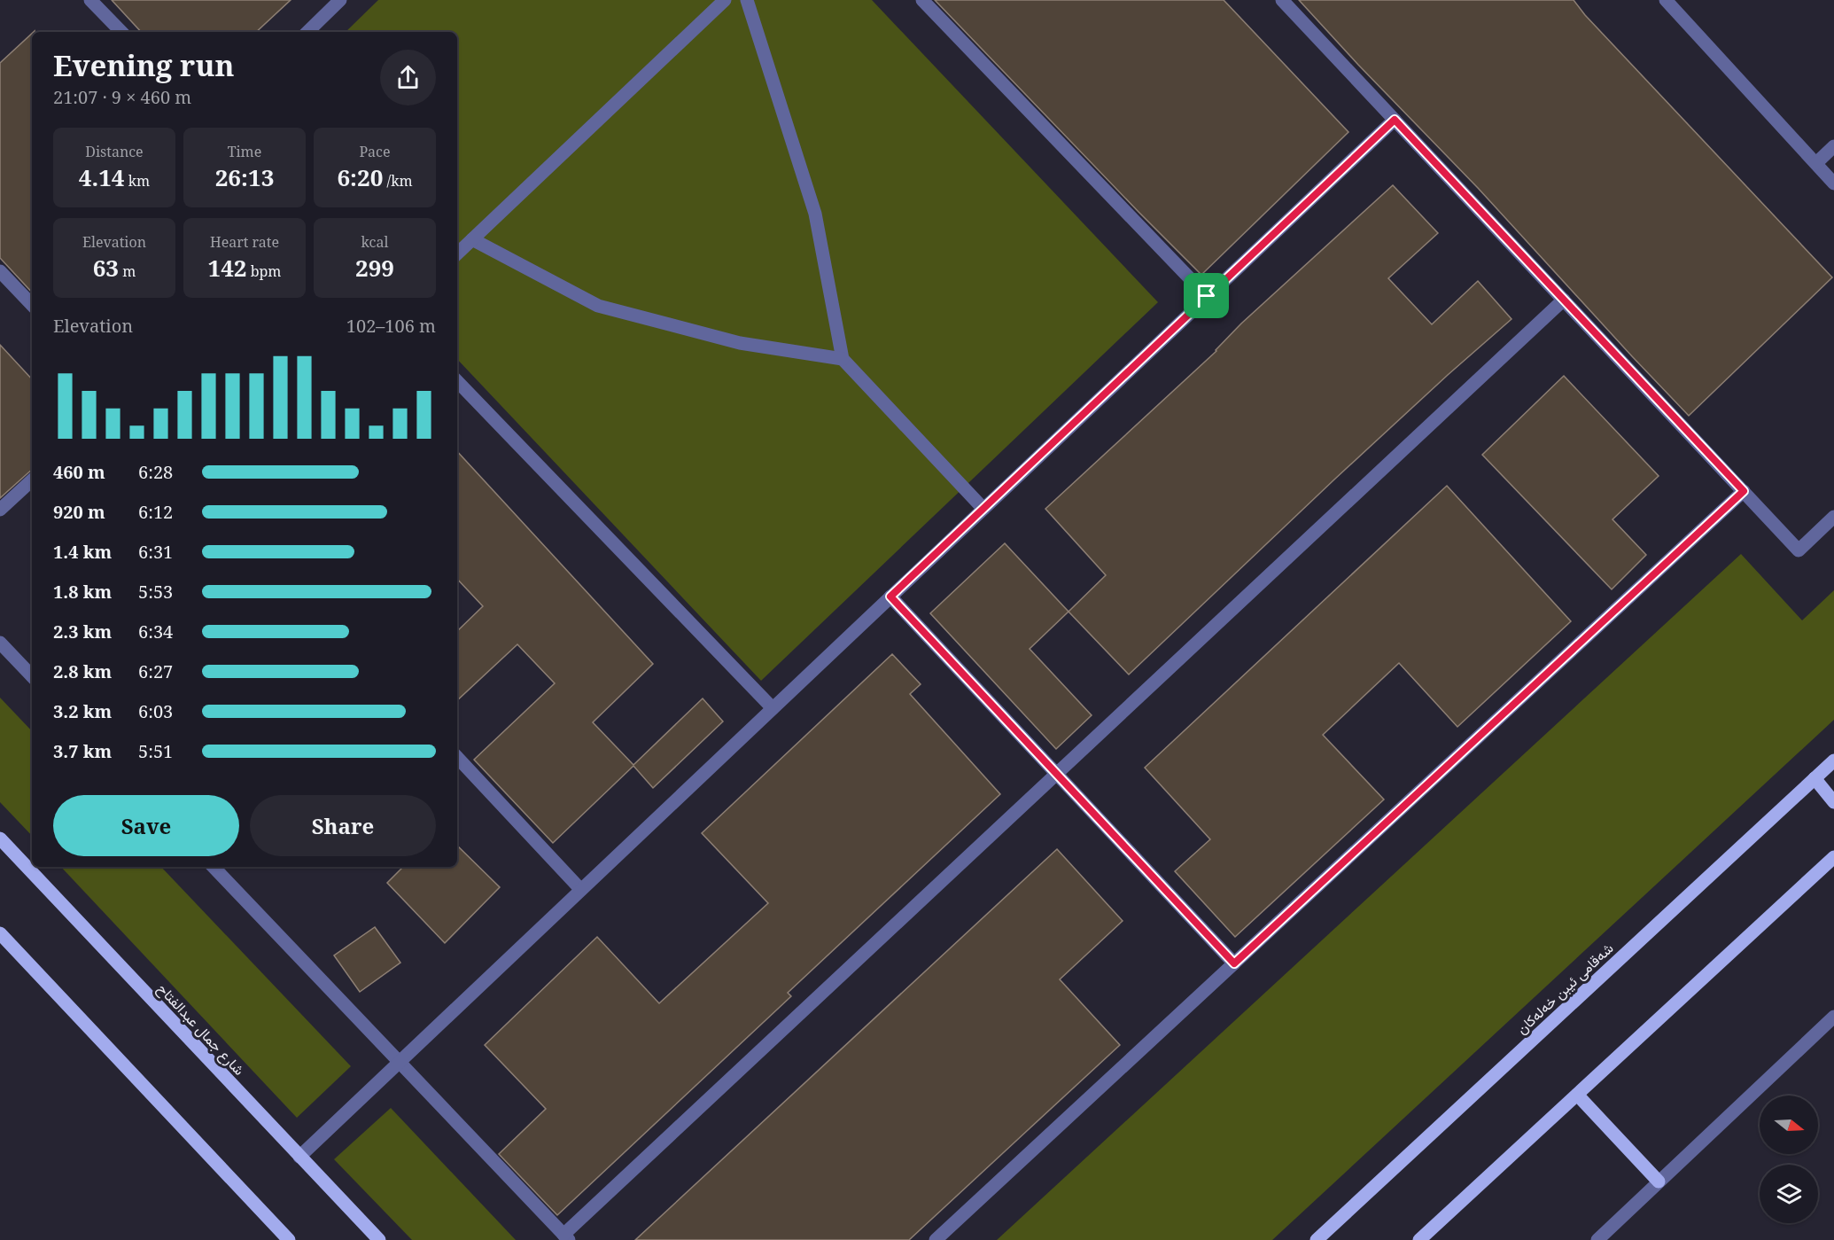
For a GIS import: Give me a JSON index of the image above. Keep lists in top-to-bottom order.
{
  "streets": {
    "main road": ["شەقامی ئیبن خەلەکان", "شارع جمال عبدالفتاح"]
  },
  "north": "right",
  "page": {
    "heading": ["Evening run", "21:07 · 9 × 460 m"],
    "stats": [
      ["Distance", "4.14 km"],
      ["Time", "26:13"],
      ["Pace", "6:20 /km"],
      ["Elevation", "63 m"],
      ["Heart rate", "142 bpm"],
      ["kcal", "299"]
    ],
    "chart": ["Elevation", "102–106 m"],
    "list": [
      {
        "name": "460 m",
        "note": "6:28"
      },
      {
        "name": "920 m",
        "note": "6:12"
      },
      {
        "name": "1.4 km",
        "note": "6:31"
      },
      {
        "name": "1.8 km",
        "note": "5:53"
      },
      {
        "name": "2.3 km",
        "note": "6:34"
      },
      {
        "name": "2.8 km",
        "note": "6:27"
      },
      {
        "name": "3.2 km",
        "note": "6:03"
      },
      {
        "name": "3.7 km",
        "note": "5:51"
      }
    ],
    "buttons": ["Save", "Share"]
  }
}
